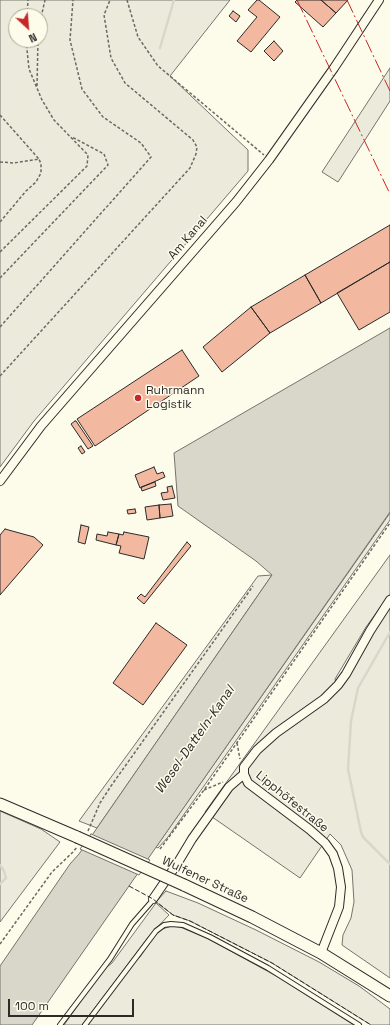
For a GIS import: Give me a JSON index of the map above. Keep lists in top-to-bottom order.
{
  "streets": {
    "main road": ["Wulfener Straße"],
    "street": ["Am Kanal", "Lipphöfestraße"]
  },
  "crossings": [
    ["Lipphöfestraße", "Wulfener Straße"]
  ],
  "water": ["Wesel-Datteln-Kanal"],
  "places": ["Ruhrmann Logistik"],
  "scale_bar": "100 m",
  "north": "bottom right"
}
